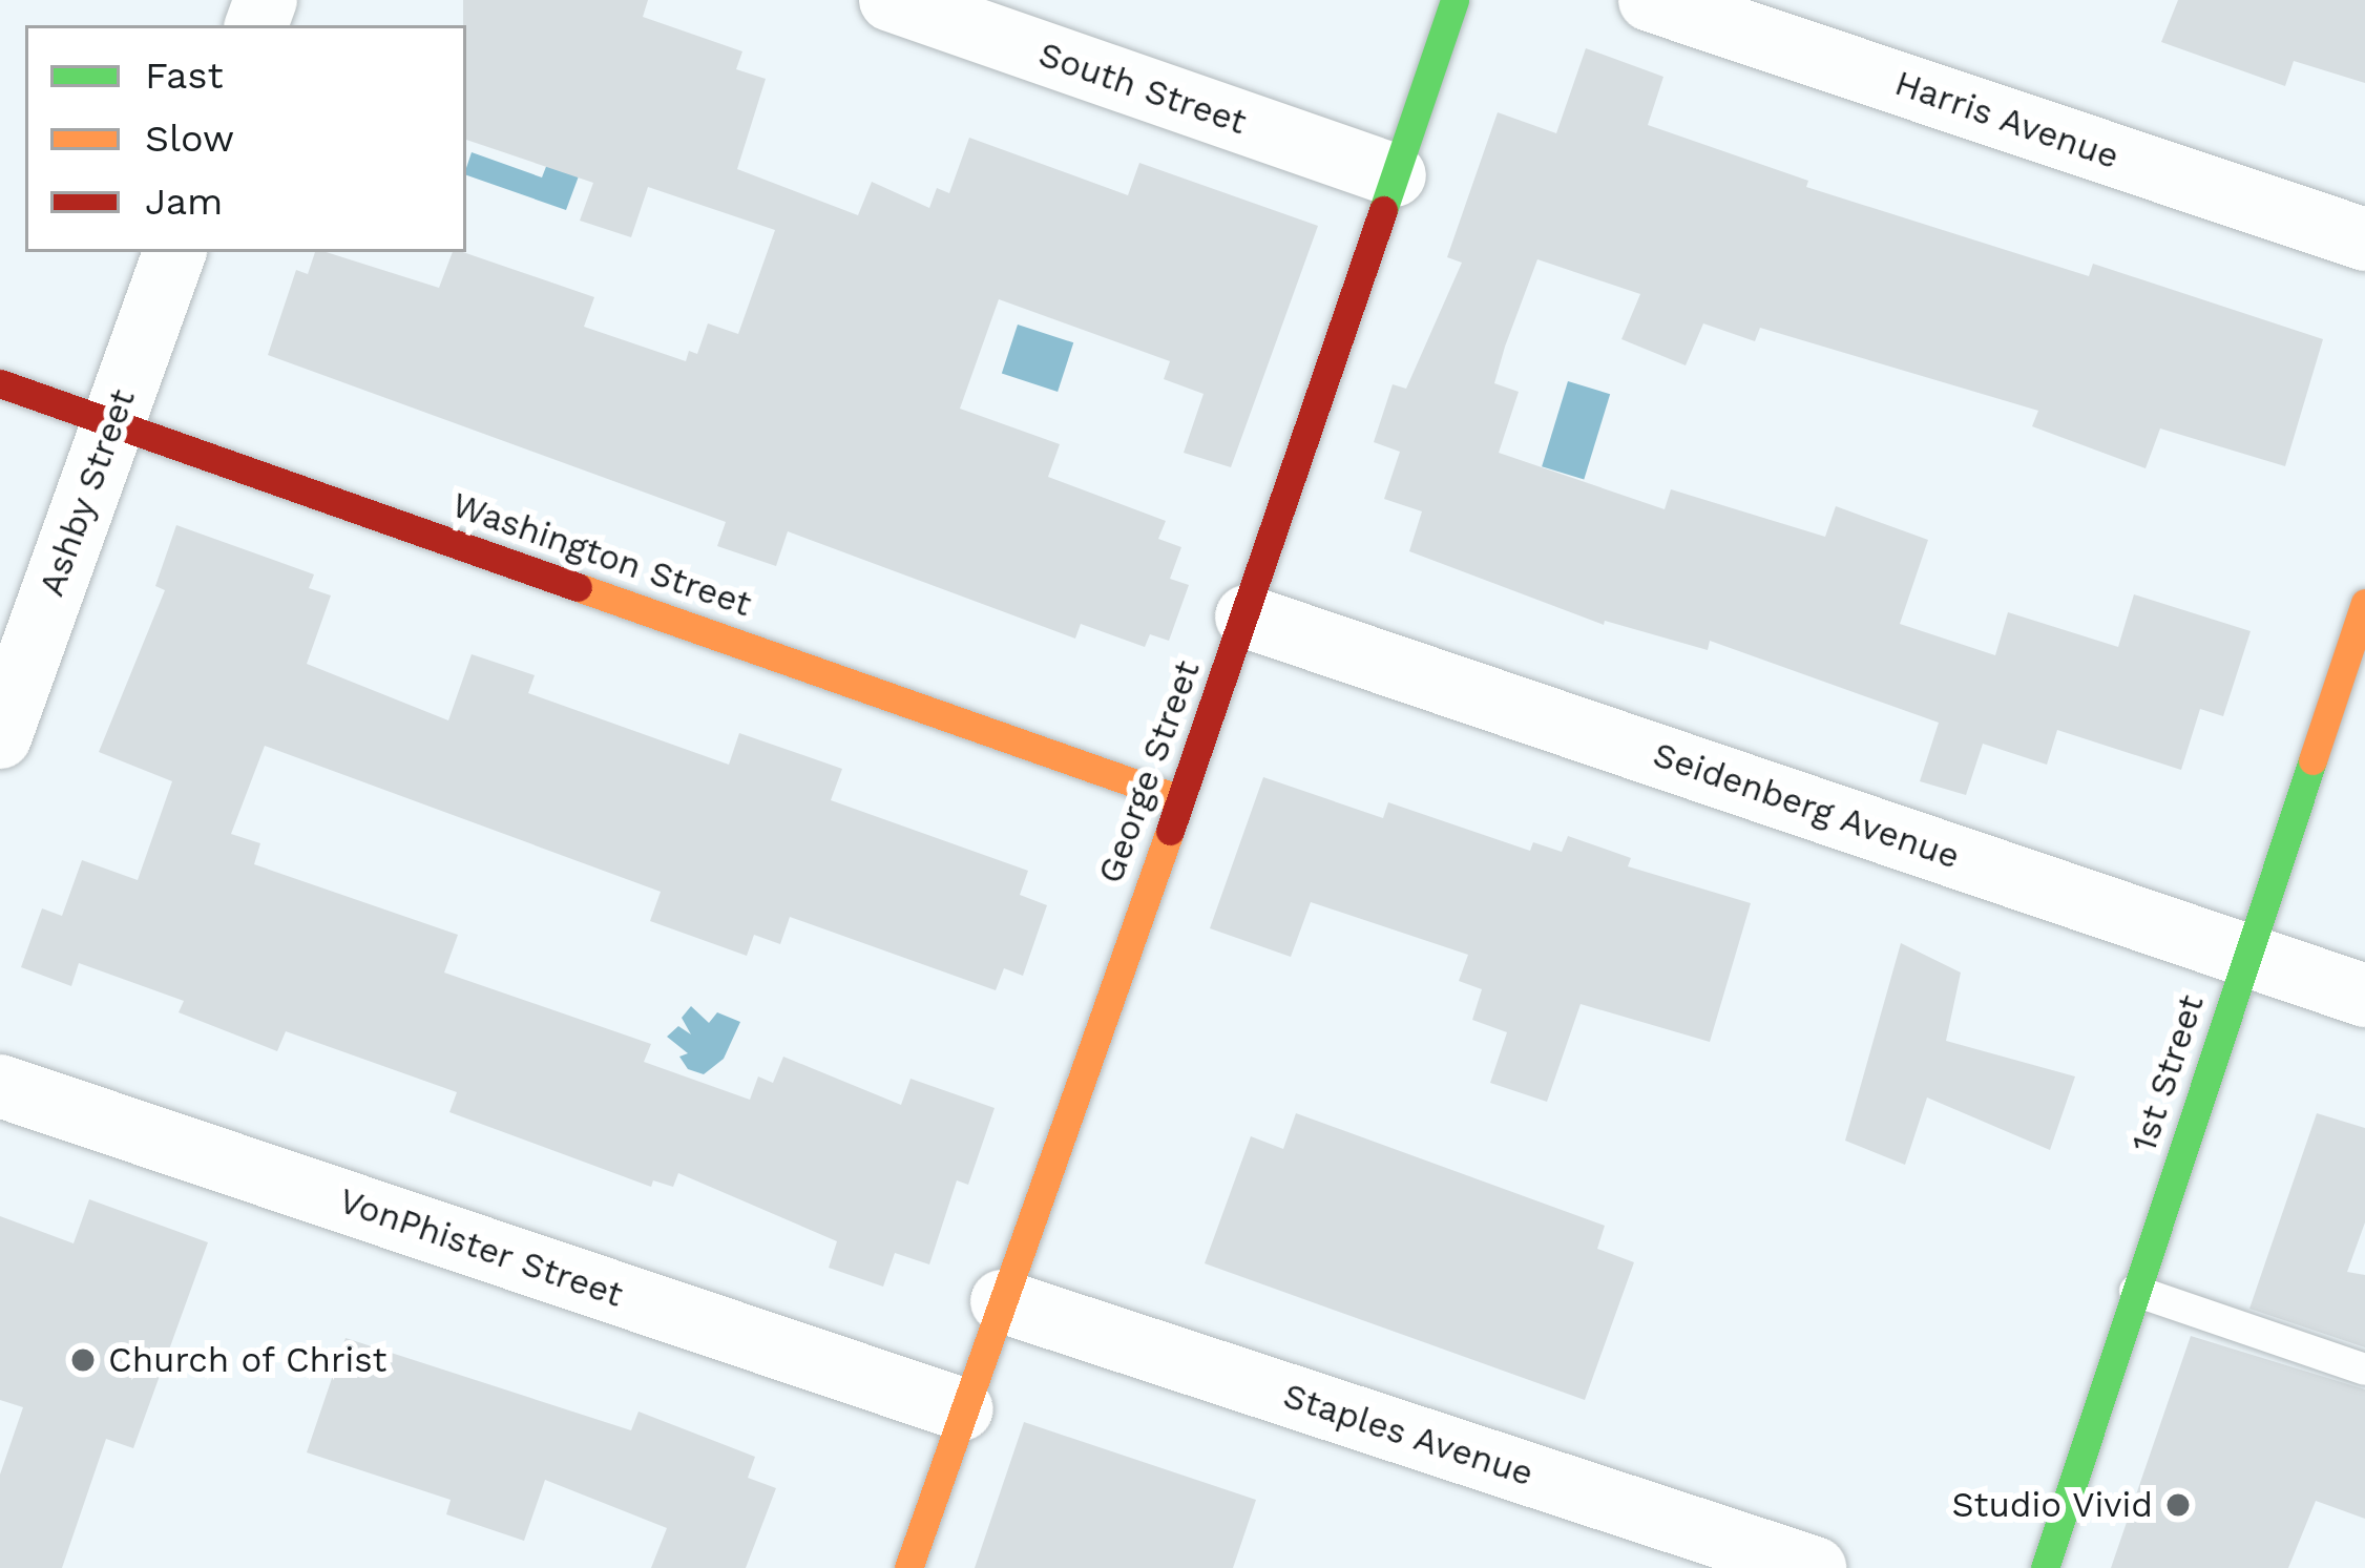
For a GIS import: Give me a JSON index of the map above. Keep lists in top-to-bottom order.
{
  "streets": {
    "street": [
      "South Street",
      "Harris Avenue",
      "Ashby Street",
      "Washington Street",
      "George Street",
      "Seidenberg Avenue",
      "1st Street",
      "VonPhister Street",
      "Staples Avenue"
    ]
  },
  "crossings": [
    ["South Street", "George Street"],
    ["Ashby Street", "Washington Street"],
    ["Washington Street", "George Street"],
    ["George Street", "Seidenberg Avenue"],
    ["George Street", "VonPhister Street"],
    ["George Street", "Staples Avenue"],
    ["Seidenberg Avenue", "1st Street"]
  ],
  "places": ["Church of Christ", "Studio Vivid"],
  "legend": ["Fast", "Slow", "Jam"]
}
